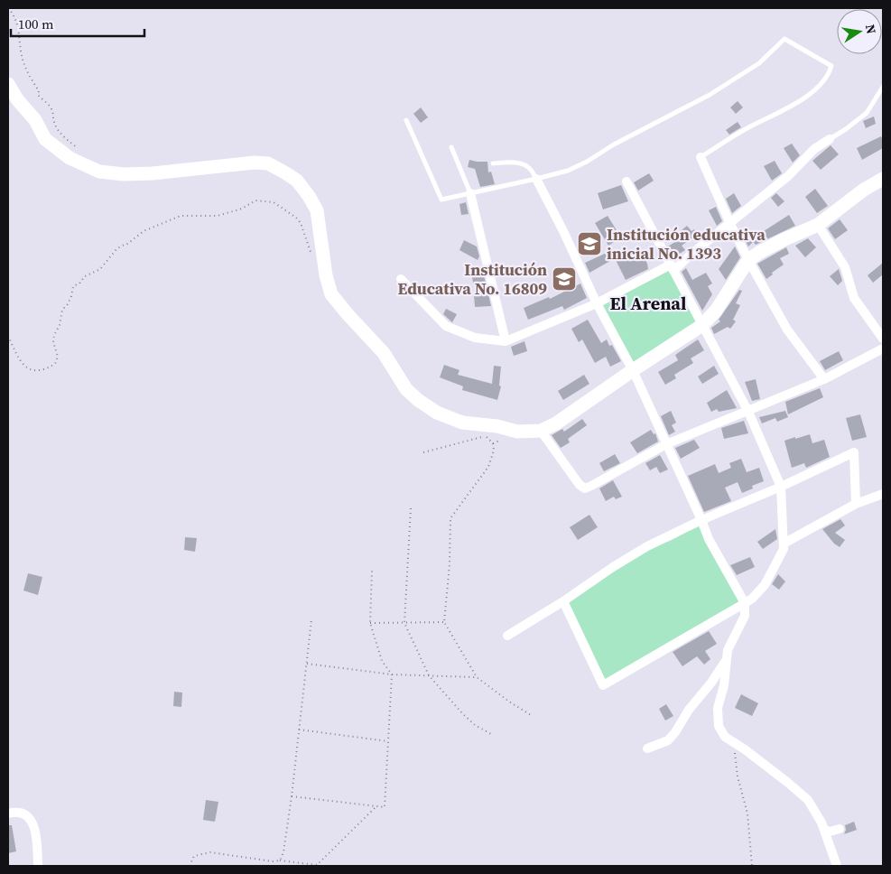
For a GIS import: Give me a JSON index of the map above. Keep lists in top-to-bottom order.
{
  "districts": ["El Arenal"],
  "places": {
    "school or university": ["Institución educativa inicial No. 1393", "Institución Educativa No. 16809"]
  },
  "scale_bar": "100 m",
  "north": "right"
}
